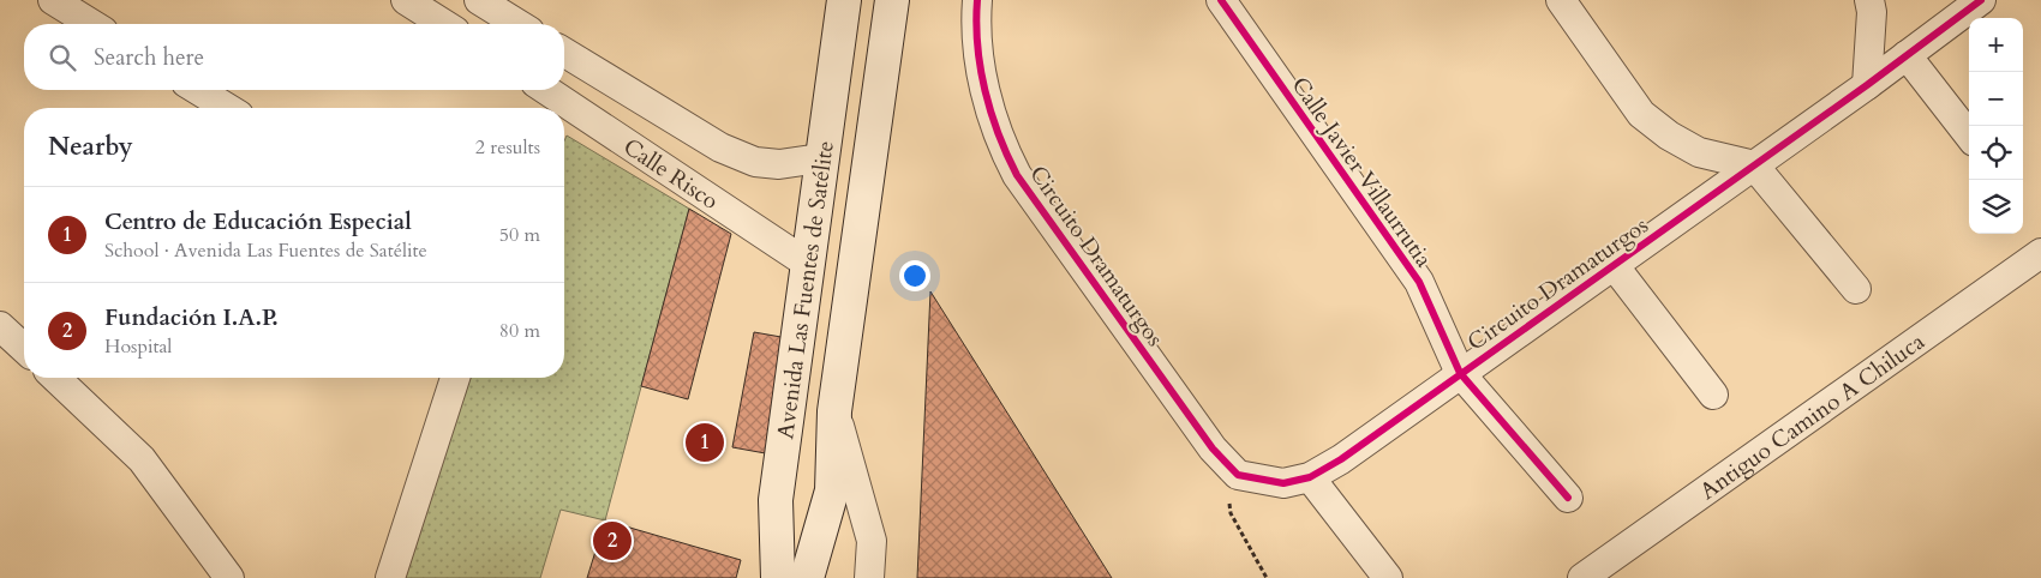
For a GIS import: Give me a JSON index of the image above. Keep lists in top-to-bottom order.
{
  "streets": {
    "main road": ["Avenida Las Fuentes de Satélite"],
    "street": [
      "Calle Javier Villaurrutia",
      "Calle Risco",
      "Circuito Dramaturgos",
      "Antiguo Camino A Chiluca"
    ]
  },
  "crossings": [
    ["Calle Javier Villaurrutia", "Circuito Dramaturgos"],
    ["Calle Risco", "Avenida Las Fuentes de Satélite"]
  ],
  "page": {
    "map_buttons": ["+", "−"],
    "search": "Search here",
    "heading": ["Nearby", "2 results"],
    "list": [
      {
        "mark": "1",
        "name": "Centro de Educación Especial",
        "note": "School · Avenida Las Fuentes de Satélite",
        "value": "50 m"
      },
      {
        "mark": "2",
        "name": "Fundación I.A.P.",
        "note": "Hospital",
        "value": "80 m"
      }
    ],
    "pins": ["1", "2"]
  }
}
